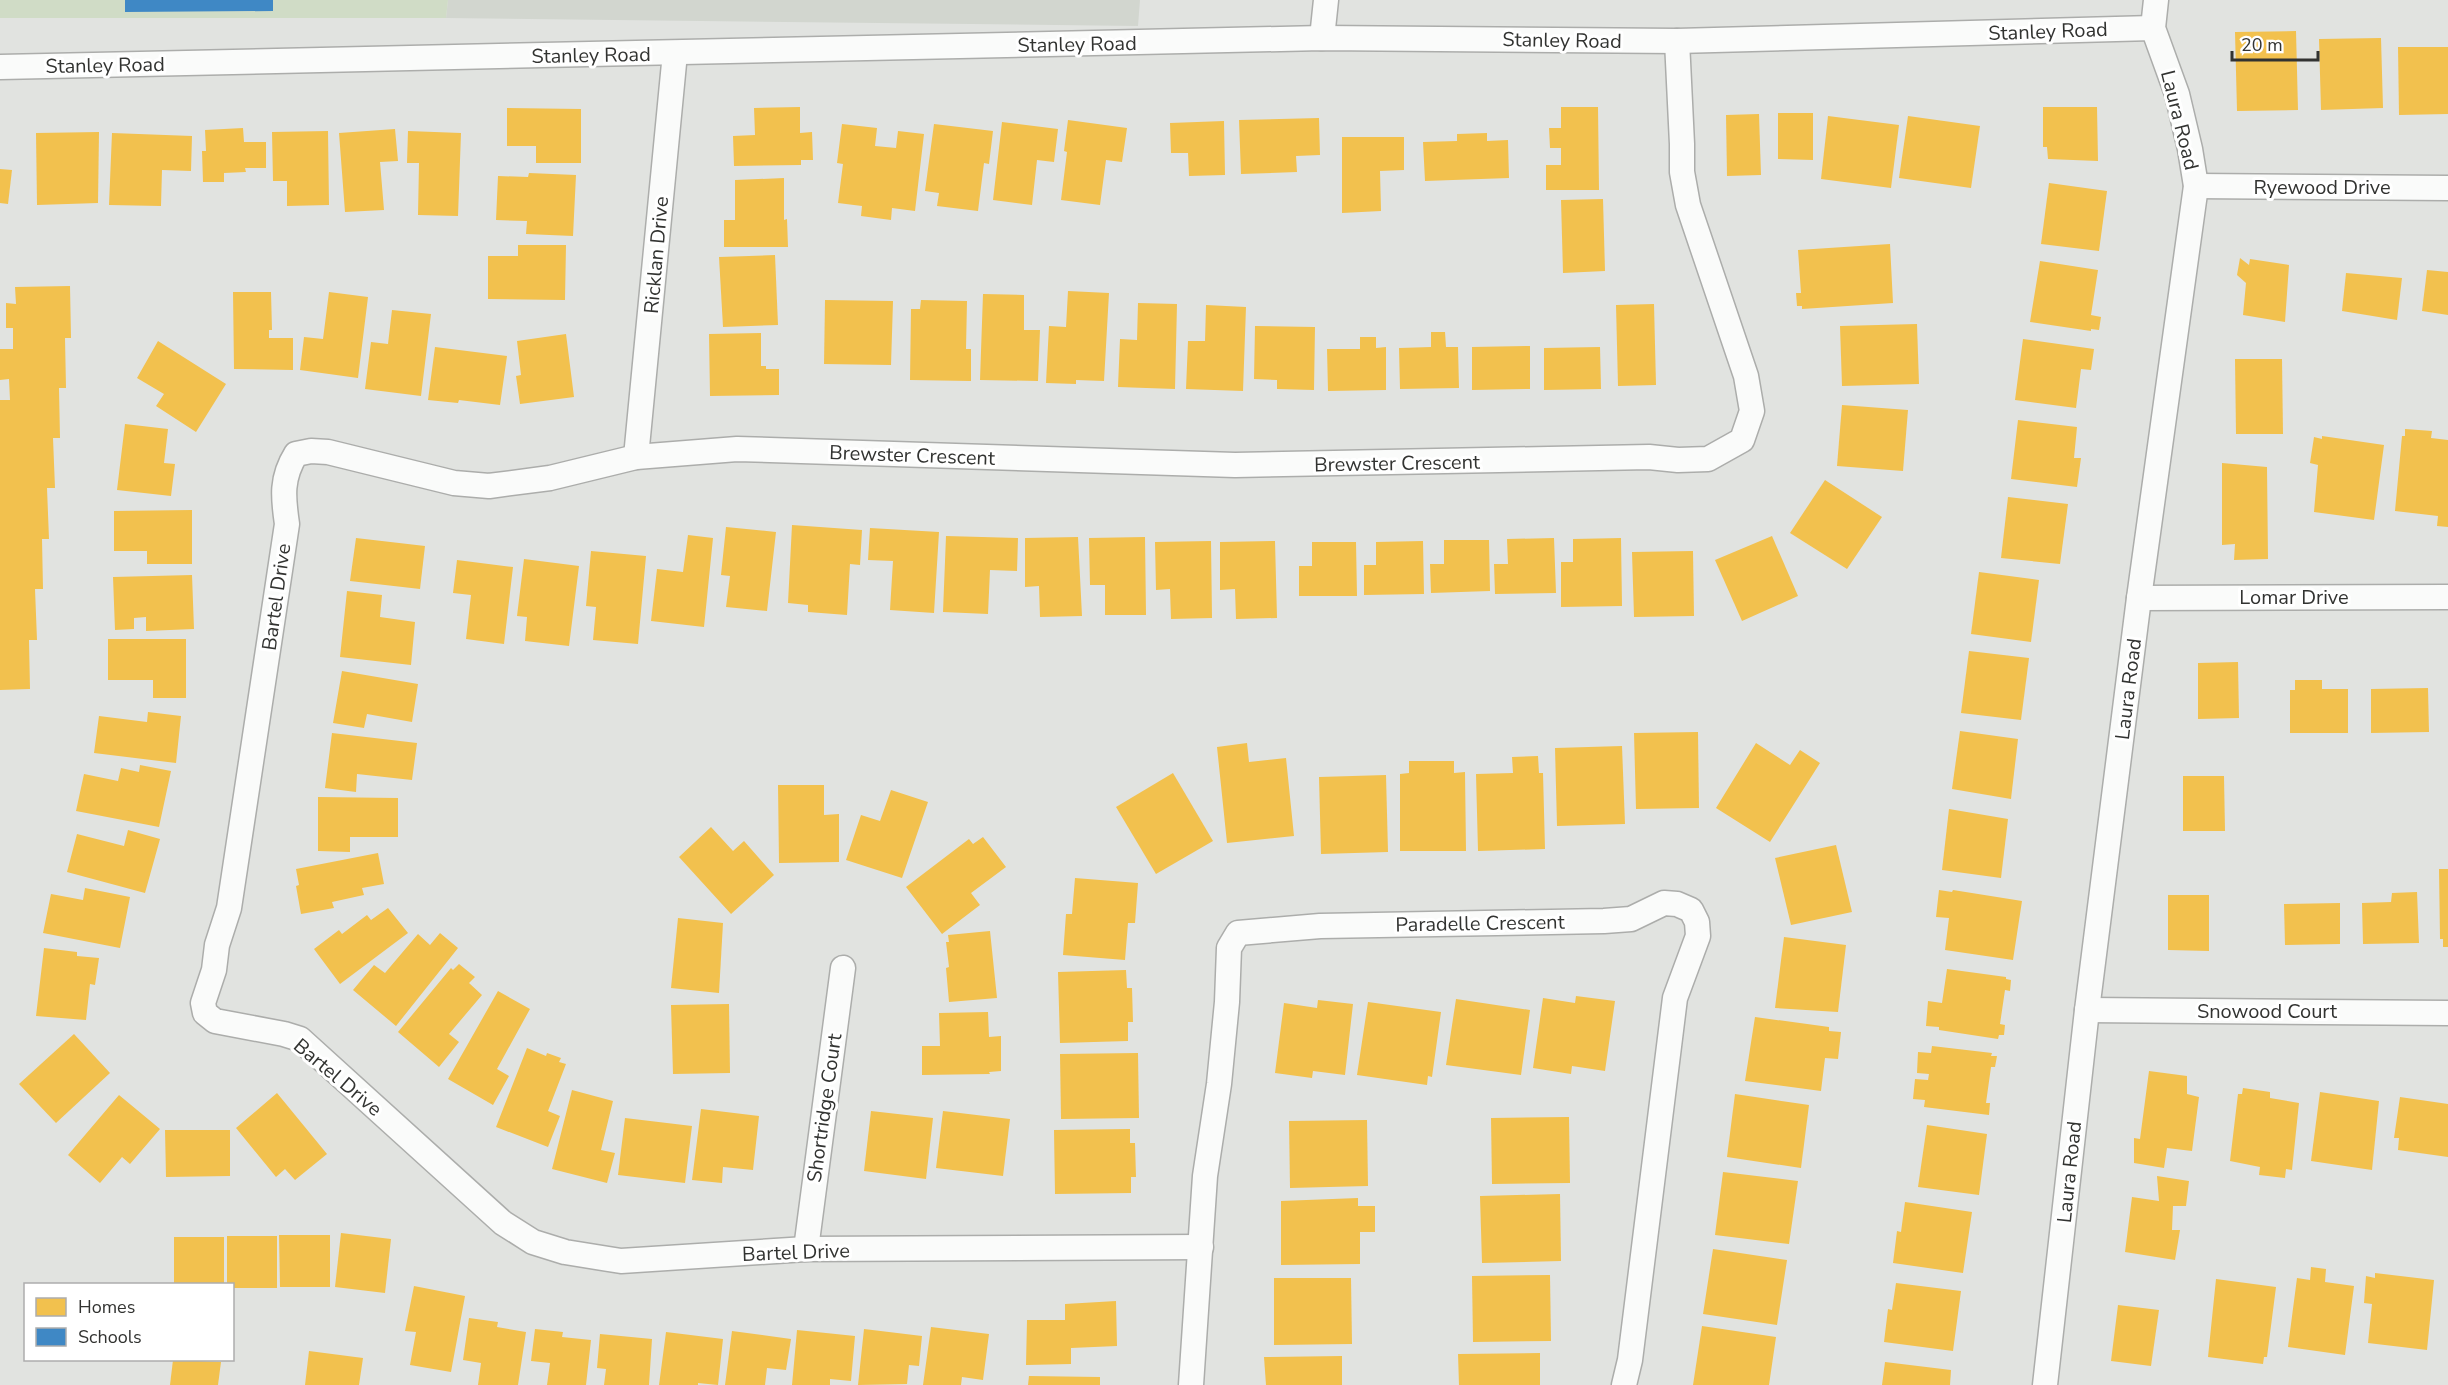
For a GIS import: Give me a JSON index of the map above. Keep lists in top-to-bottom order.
{
  "streets": {
    "street": [
      "Stanley Road",
      "Laura Road",
      "Ryewood Drive",
      "Ricklan Drive",
      "Brewster Crescent",
      "Bartel Drive",
      "Lomar Drive",
      "Paradelle Crescent",
      "Snowood Court",
      "Shortridge Court"
    ]
  },
  "crossings": [
    ["Stanley Road", "Laura Road"],
    ["Stanley Road", "Ricklan Drive"],
    ["Stanley Road", "Brewster Crescent"],
    ["Laura Road", "Ryewood Drive"],
    ["Laura Road", "Lomar Drive"],
    ["Laura Road", "Snowood Court"],
    ["Ricklan Drive", "Brewster Crescent"],
    ["Ricklan Drive", "Bartel Drive"],
    ["Brewster Crescent", "Bartel Drive"],
    ["Bartel Drive", "Paradelle Crescent"],
    ["Bartel Drive", "Shortridge Court"]
  ],
  "legend": ["Homes", "Schools"],
  "scale_bar": "20 m"
}
